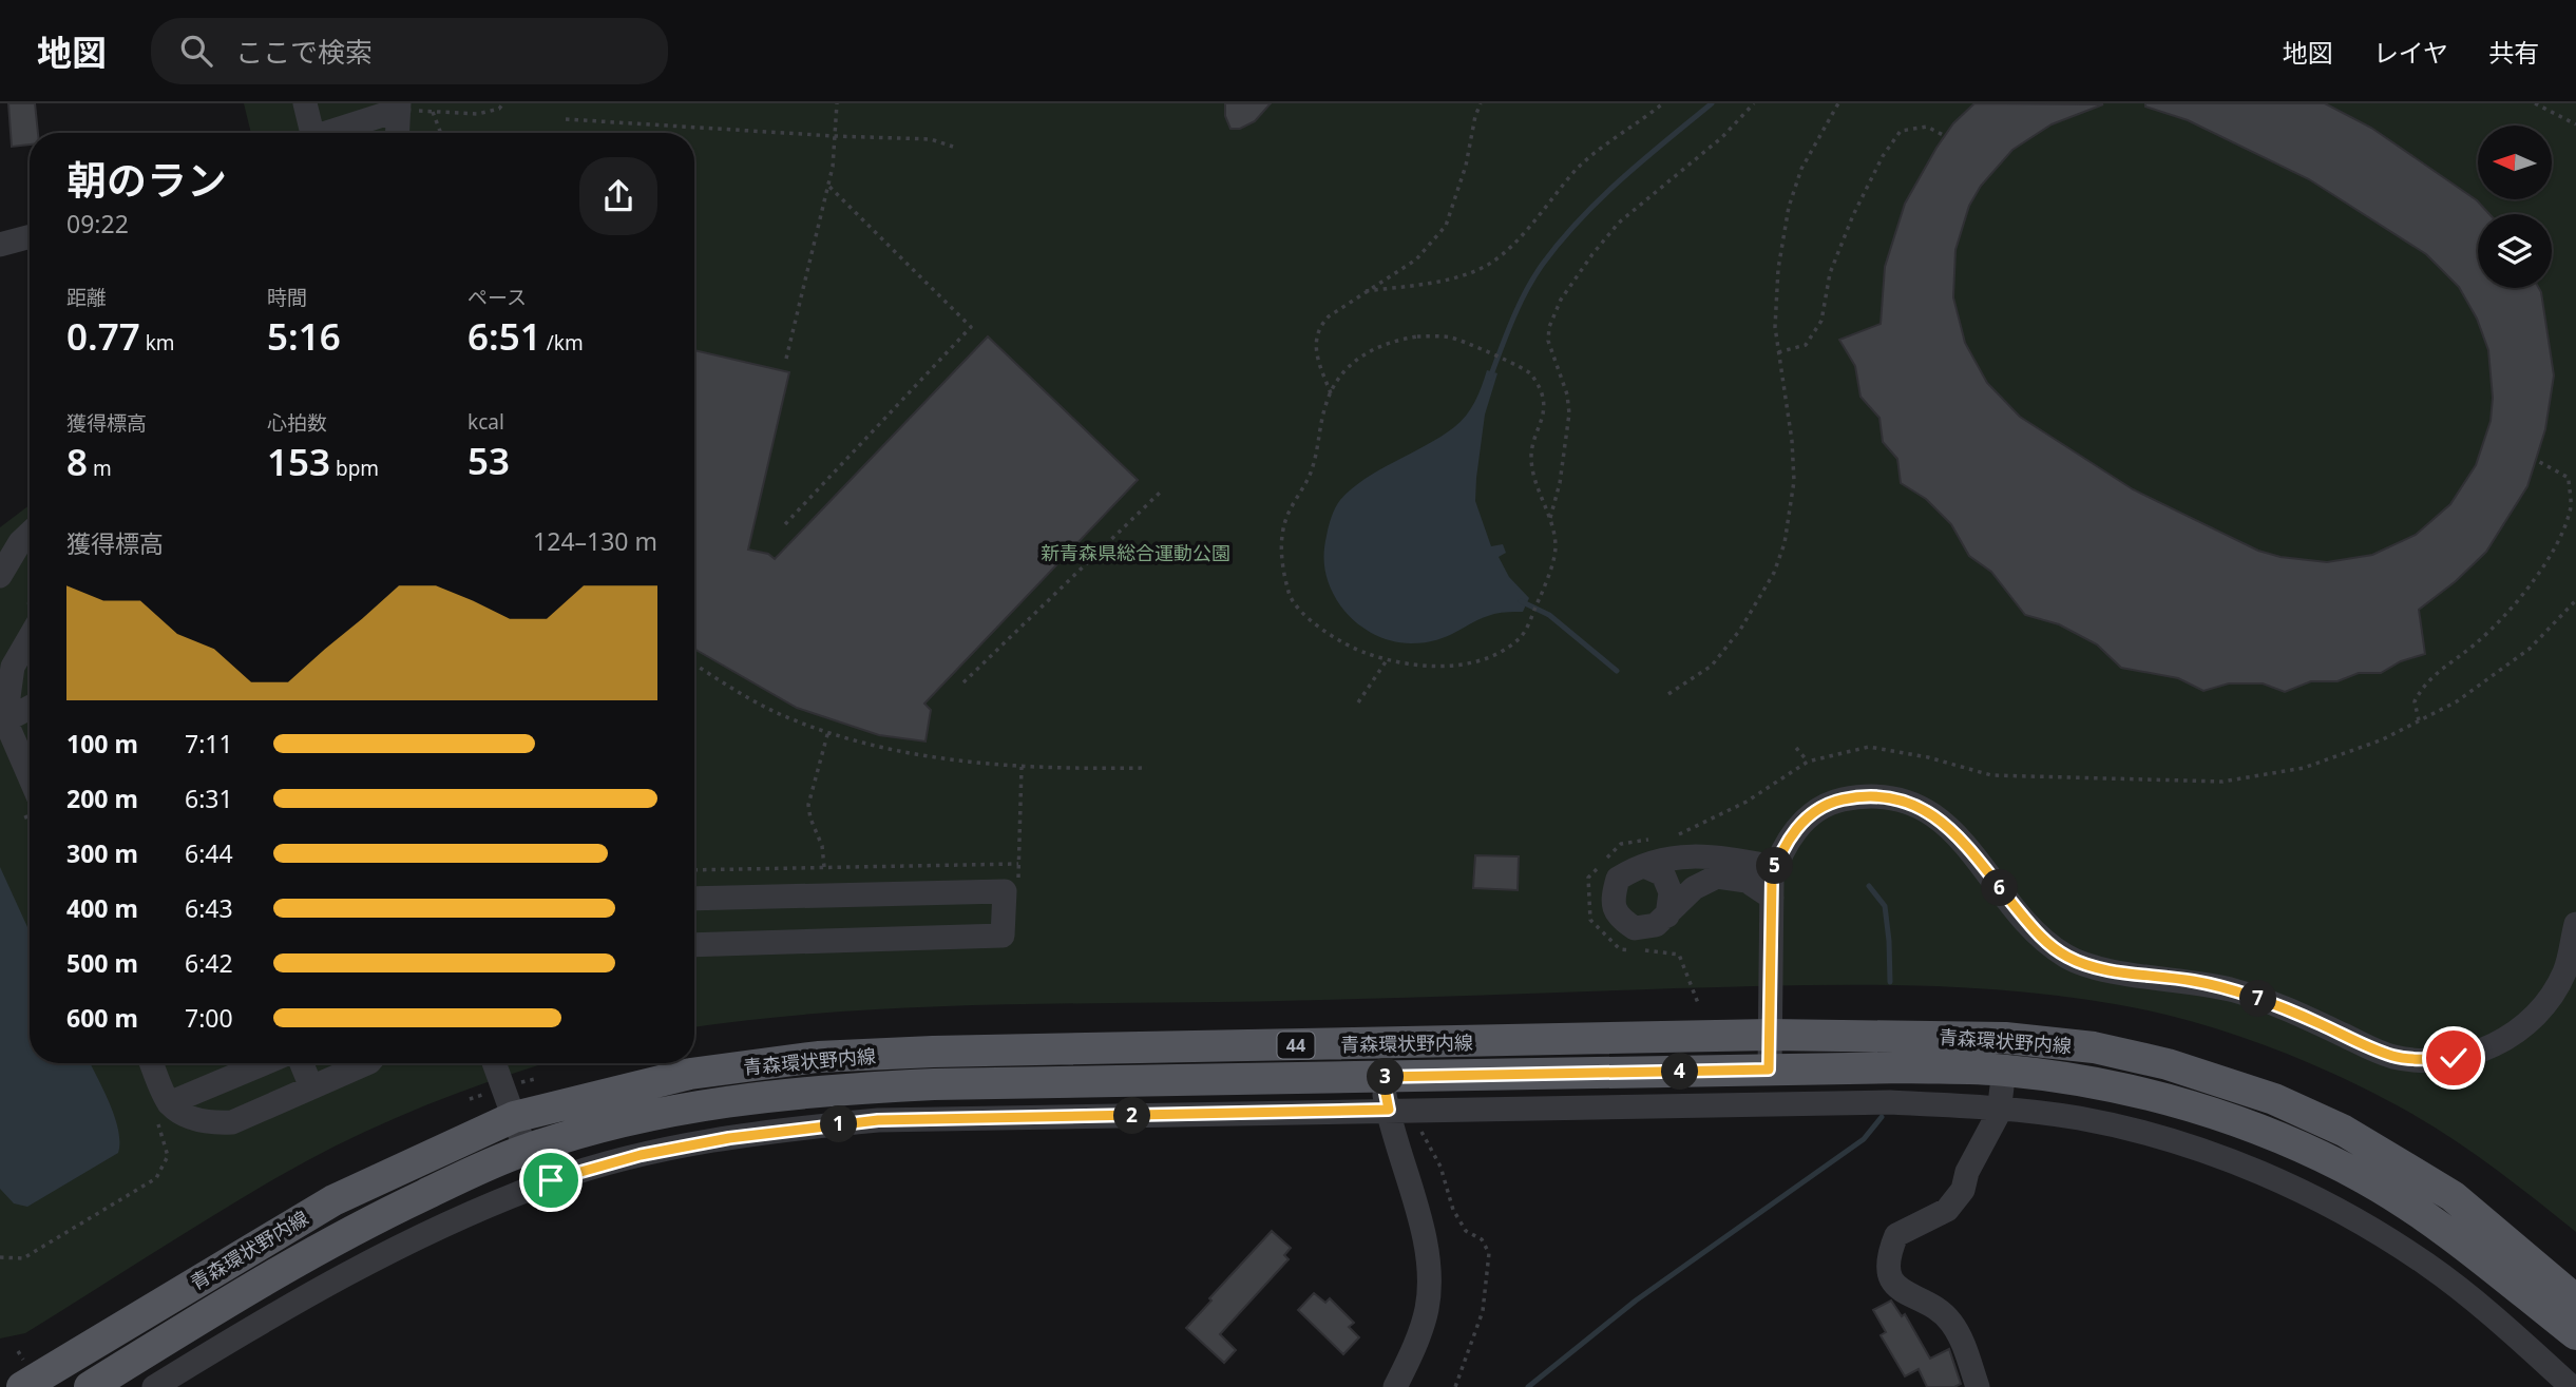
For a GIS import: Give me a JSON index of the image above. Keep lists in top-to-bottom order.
{
  "streets": {
    "main road": ["青森環状野内線", "44"]
  },
  "parks": ["新青森県総合運動公園"],
  "north": "left",
  "page": {
    "header": "地図",
    "search": "ここで検索",
    "nav": ["地図", "レイヤ", "共有"],
    "heading": ["朝のラン", "09:22"],
    "stats": [
      ["距離", "0.77 km"],
      ["時間", "5:16"],
      ["ペース", "6:51 /km"],
      ["獲得標高", "8 m"],
      ["心拍数", "153 bpm"],
      ["kcal", "53"]
    ],
    "chart": ["獲得標高", "124–130 m"],
    "list": [
      {
        "name": "100 m",
        "note": "7:11"
      },
      {
        "name": "200 m",
        "note": "6:31"
      },
      {
        "name": "300 m",
        "note": "6:44"
      },
      {
        "name": "400 m",
        "note": "6:43"
      },
      {
        "name": "500 m",
        "note": "6:42"
      },
      {
        "name": "600 m",
        "note": "7:00"
      }
    ],
    "pins": [
      "5",
      "6",
      "7",
      "4",
      "3",
      "2",
      "1"
    ]
  }
}
